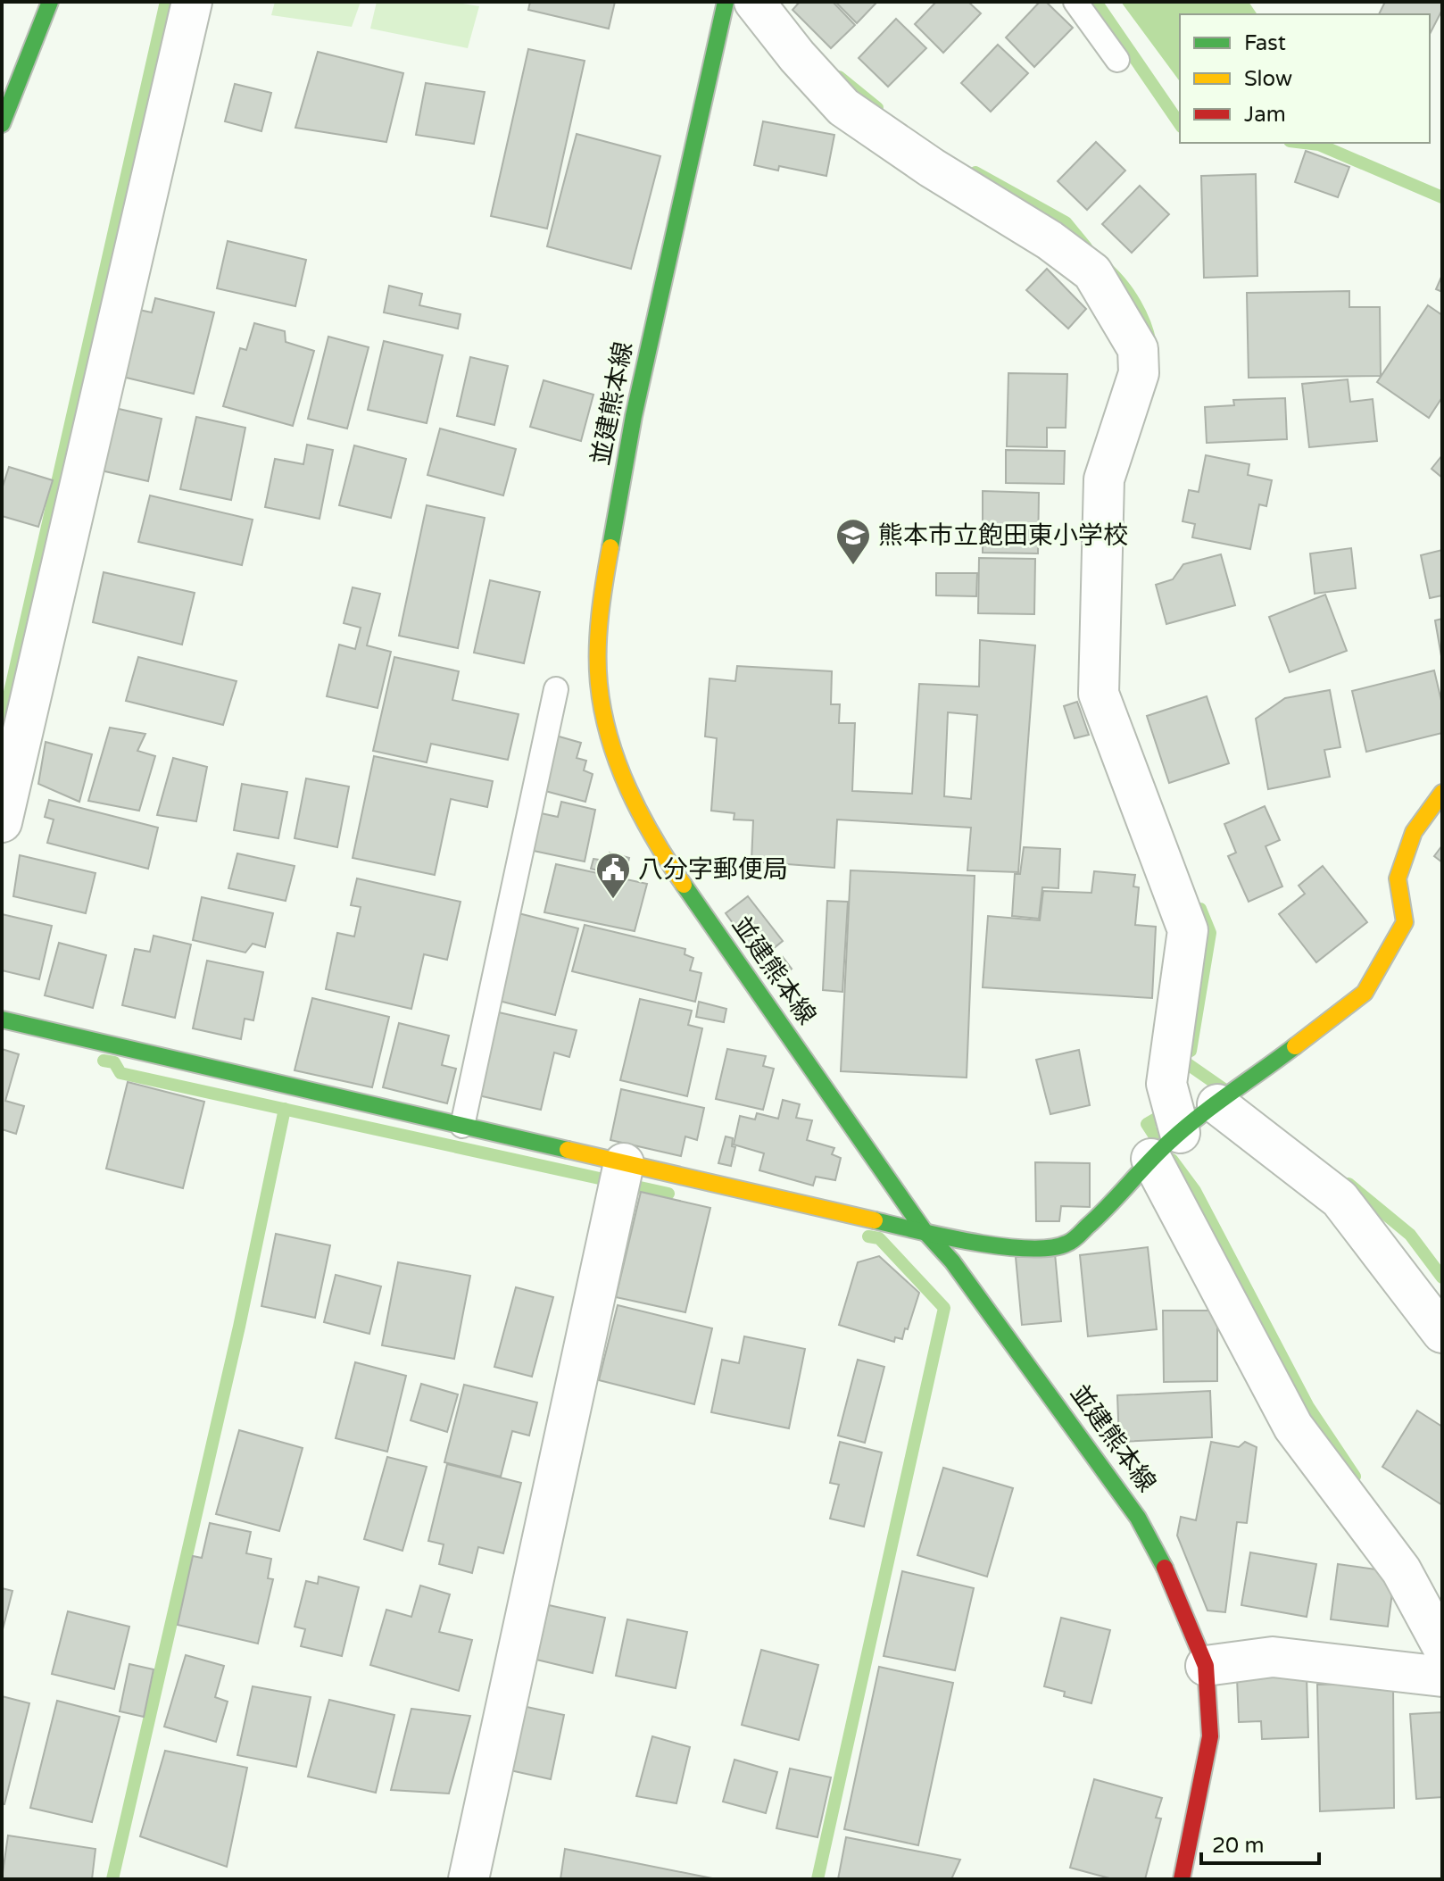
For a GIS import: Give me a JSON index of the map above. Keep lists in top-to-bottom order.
{
  "streets": {
    "main road": ["並建熊本線"]
  },
  "places": {
    "school or university": ["熊本市立飽田東小学校"],
    "public building": ["八分字郵便局"]
  },
  "legend": ["Fast", "Slow", "Jam"],
  "scale_bar": "20 m"
}
